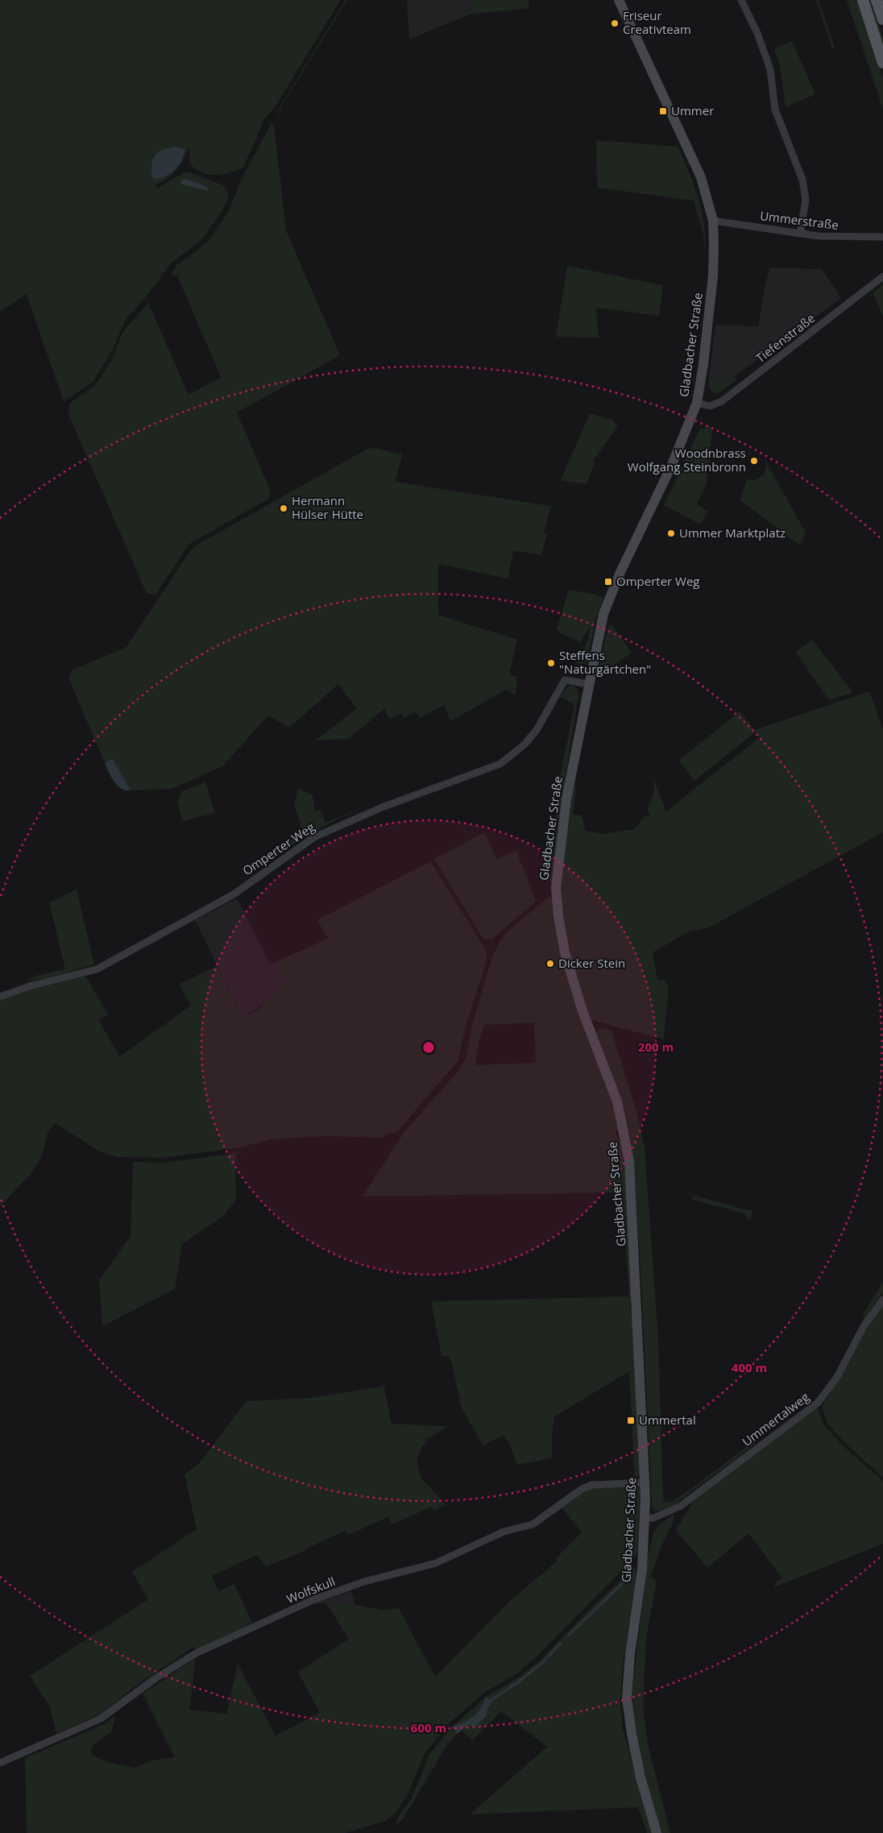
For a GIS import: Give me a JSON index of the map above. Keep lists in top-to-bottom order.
{
  "streets": {
    "main road": ["Gladbacher Straße"],
    "street": [
      "Ummerstraße",
      "Tiefenstraße",
      "Omperter Weg",
      "Ummertalweg",
      "Wolfskull"
    ]
  },
  "crossings": [
    ["Ummerstraße", "Gladbacher Straße"],
    ["Tiefenstraße", "Gladbacher Straße"],
    ["Gladbacher Straße", "Omperter Weg"],
    ["Gladbacher Straße", "Ummertalweg"],
    ["Gladbacher Straße", "Wolfskull"]
  ],
  "places": {
    "other": [
      "Friseur Creativteam",
      "Woodnbrass Wolfgang Steinbronn",
      "Hermann Hülser Hütte",
      "Ummer Marktplatz",
      "Steffens \"Naturgärtchen\"",
      "Dicker Stein"
    ],
    "transit": ["Ummer", "Omperter Weg", "Ummertal"]
  },
  "rings": ["200 m", "400 m", "600 m"]
}
